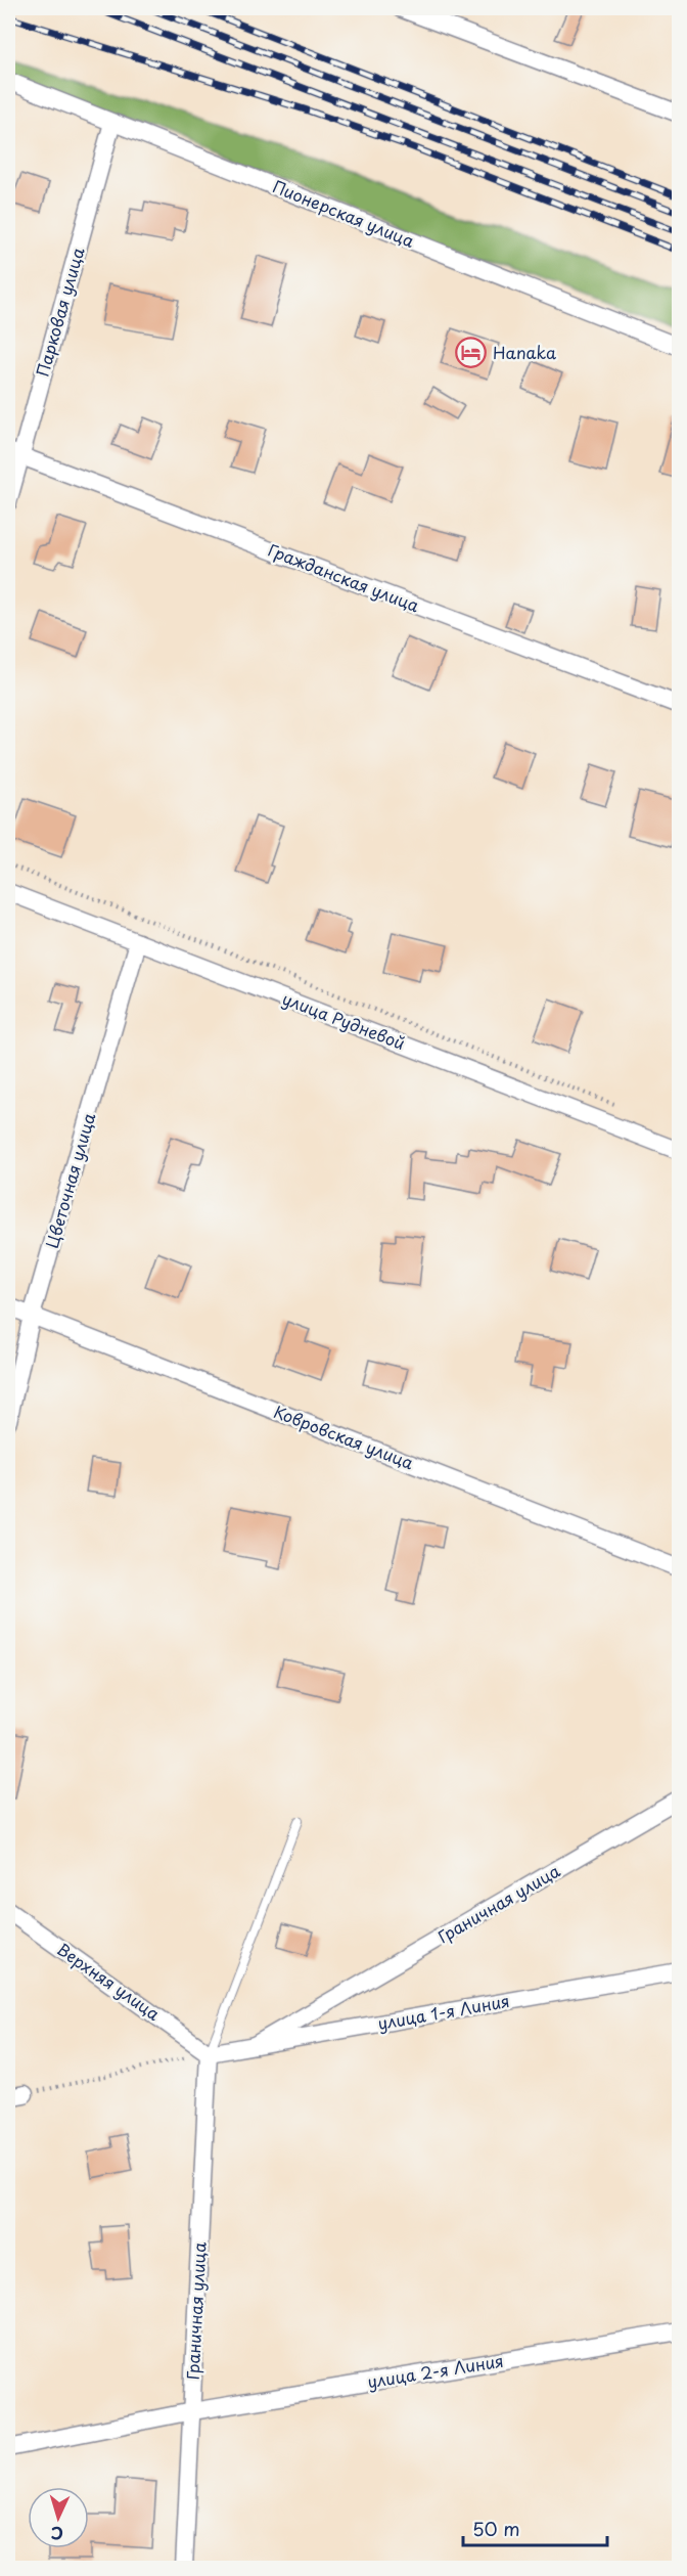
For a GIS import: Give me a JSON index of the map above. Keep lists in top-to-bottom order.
{
  "streets": {
    "street": [
      "Пионерская улица",
      "Парковая улица",
      "Гражданская улица",
      "улица Рудневой",
      "Цветочная улица",
      "Ковровская улица",
      "Граничная улица",
      "Верхняя улица",
      "улица 1-я Линия",
      "улица 2-я Линия"
    ]
  },
  "crossings": [
    ["Пионерская улица", "Парковая улица"],
    ["Парковая улица", "Гражданская улица"],
    ["улица Рудневой", "Цветочная улица"],
    ["Цветочная улица", "Ковровская улица"],
    ["Граничная улица", "Верхняя улица"],
    ["Граничная улица", "улица 1-я Линия"],
    ["Граничная улица", "улица 2-я Линия"],
    ["Верхняя улица", "улица 1-я Линия"]
  ],
  "places": {
    "hotel": ["Hanaka"]
  },
  "scale_bar": "50 m",
  "north": "bottom"
}
